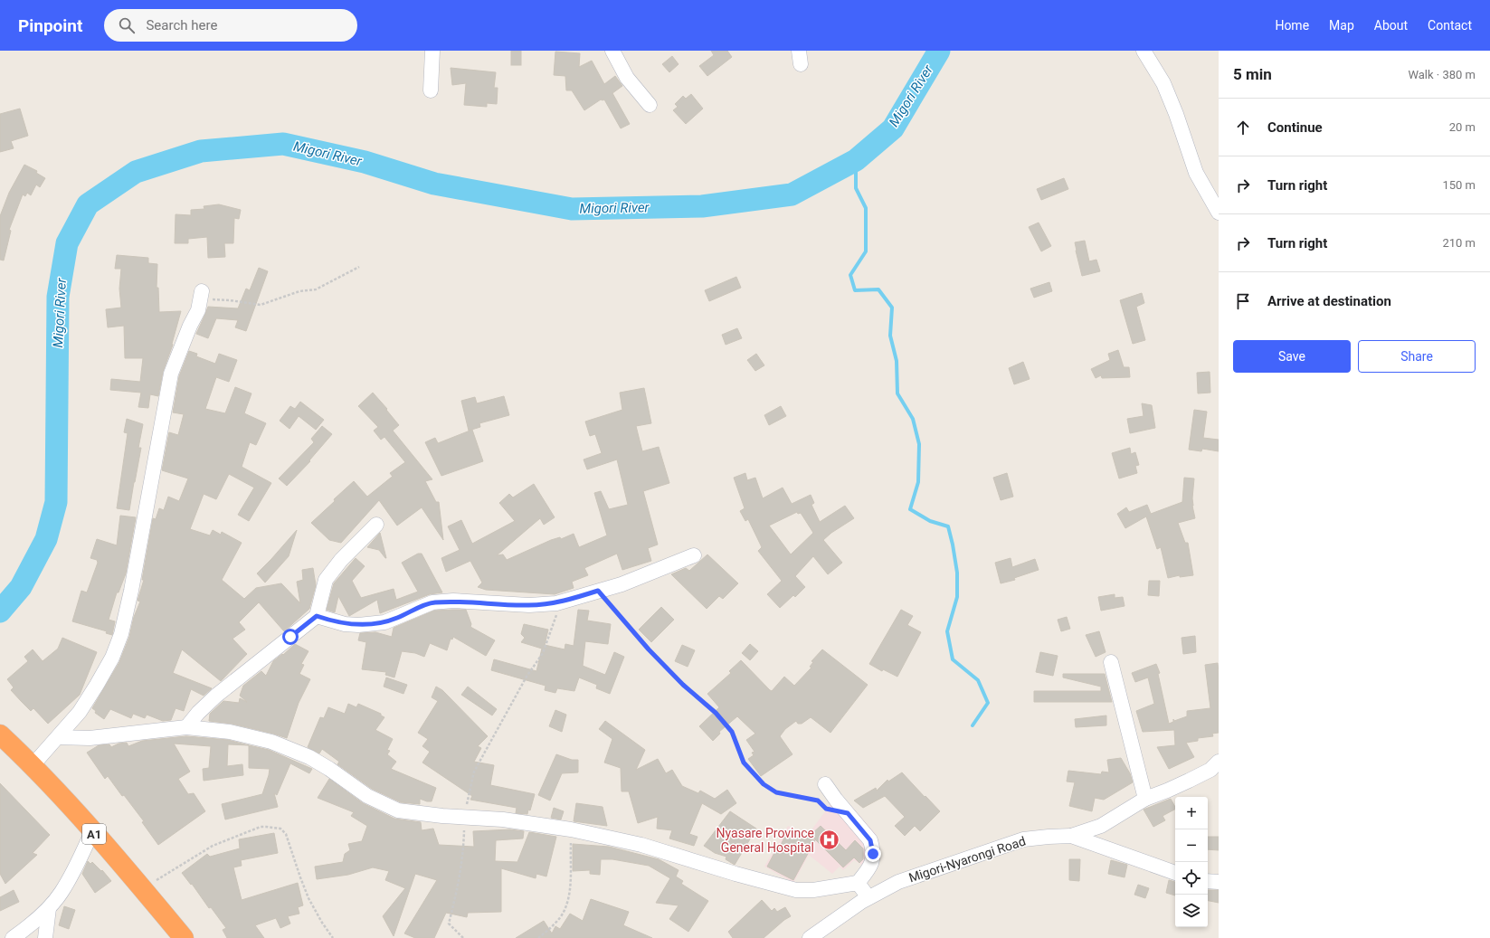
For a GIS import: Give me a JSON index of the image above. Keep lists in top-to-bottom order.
{
  "streets": {
    "highway": ["A1"],
    "street": ["Migori-Nyarongi Road"]
  },
  "water": ["Migori River"],
  "places": {
    "hospital": ["Nyasare Province General Hospital"]
  },
  "page": {
    "header": "Pinpoint",
    "search": "Search here",
    "nav": [
      "Home",
      "Map",
      "About",
      "Contact"
    ],
    "heading": ["5 min", "Walk · 380 m"],
    "list": [
      ["Continue", "20 m"],
      ["Turn right", "150 m"],
      ["Turn right", "210 m"],
      "Arrive at destination"
    ],
    "buttons": ["Save", "Share"],
    "map_buttons": ["+", "−"]
  }
}
